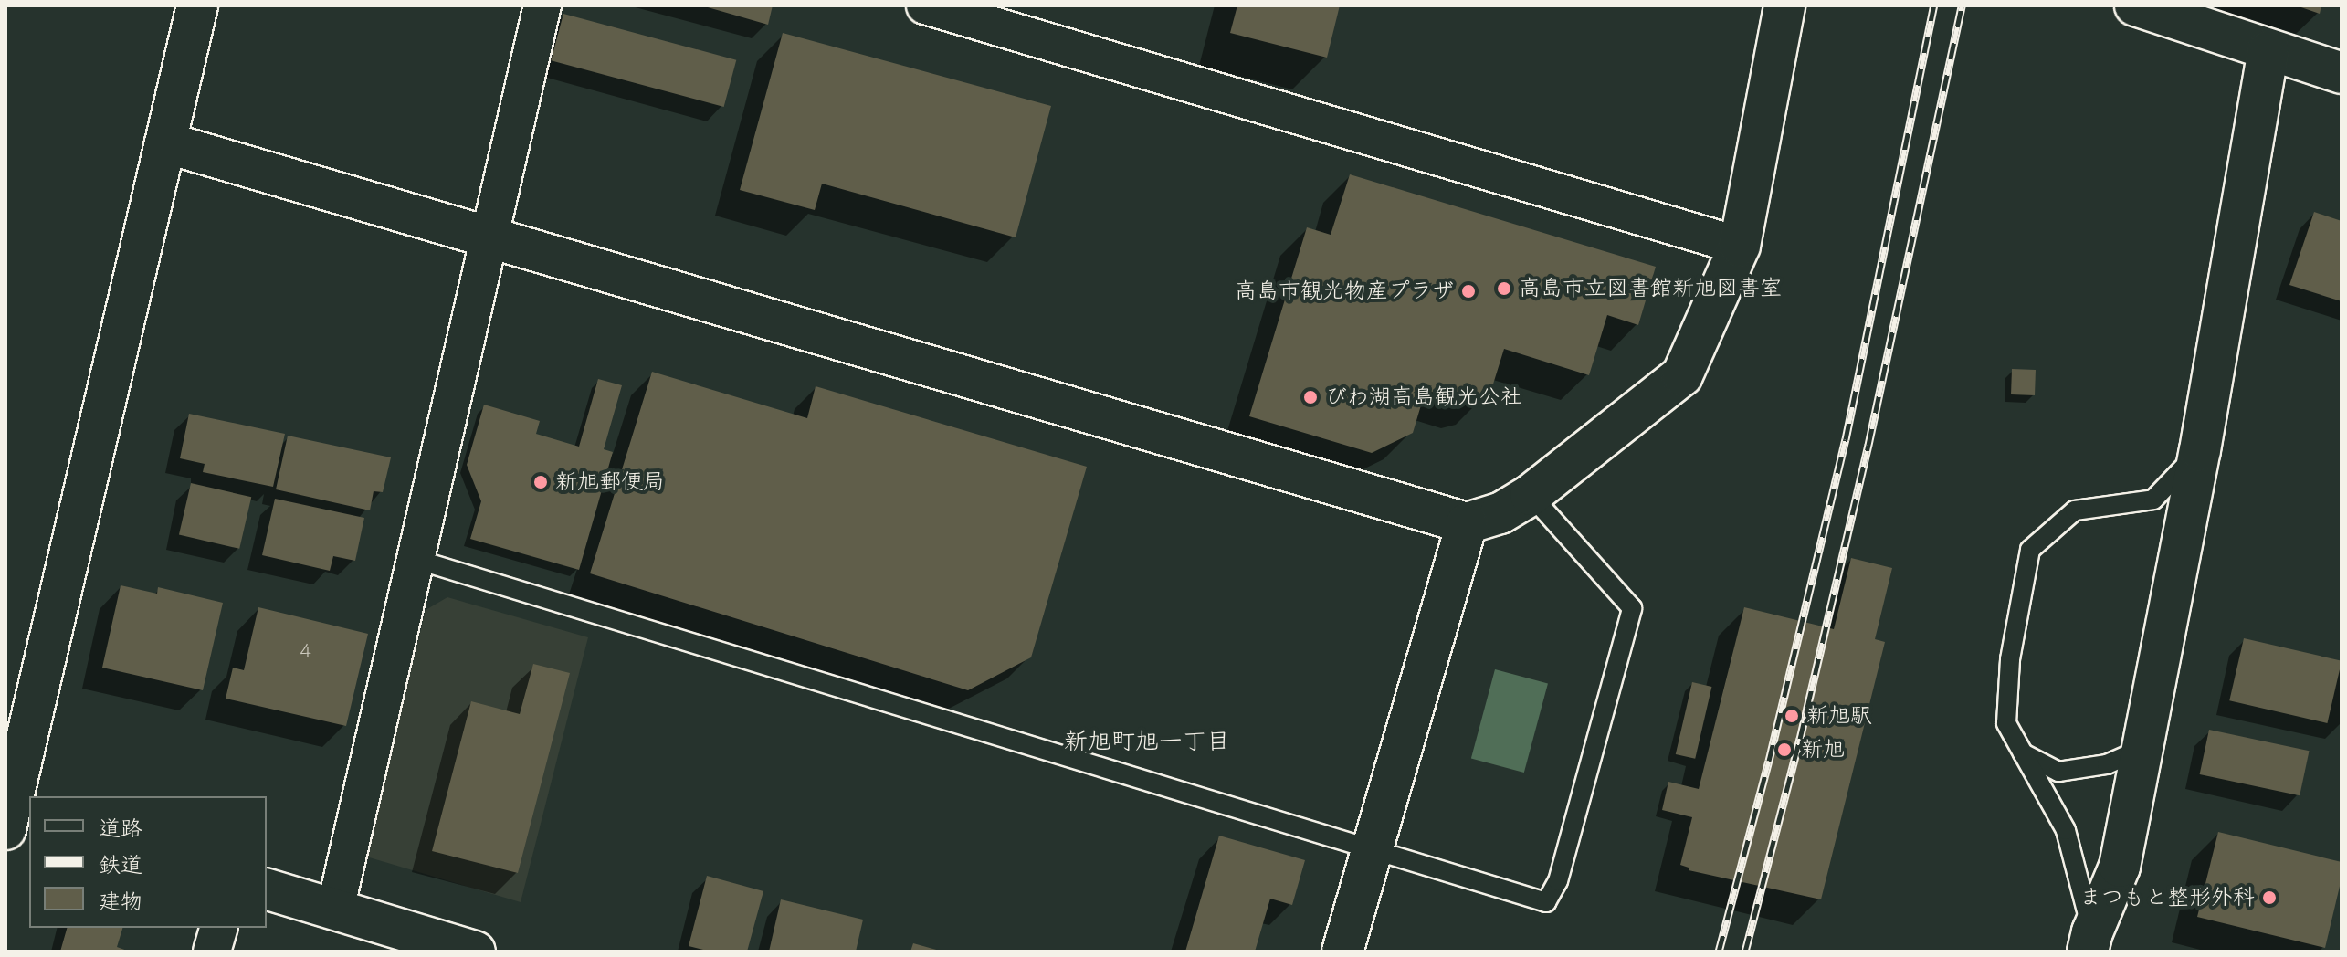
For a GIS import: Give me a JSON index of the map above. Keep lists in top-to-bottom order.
{
  "districts": ["新旭町旭一丁目"],
  "places": [
    "高島市立図書館新旭図書室",
    "高島市観光物産プラザ",
    "びわ湖高島観光公社",
    "新旭郵便局",
    "新旭駅",
    "新旭",
    "まつもと整形外科"
  ],
  "house_numbers": ["４"],
  "legend": ["道路", "鉄道", "建物"]
}
